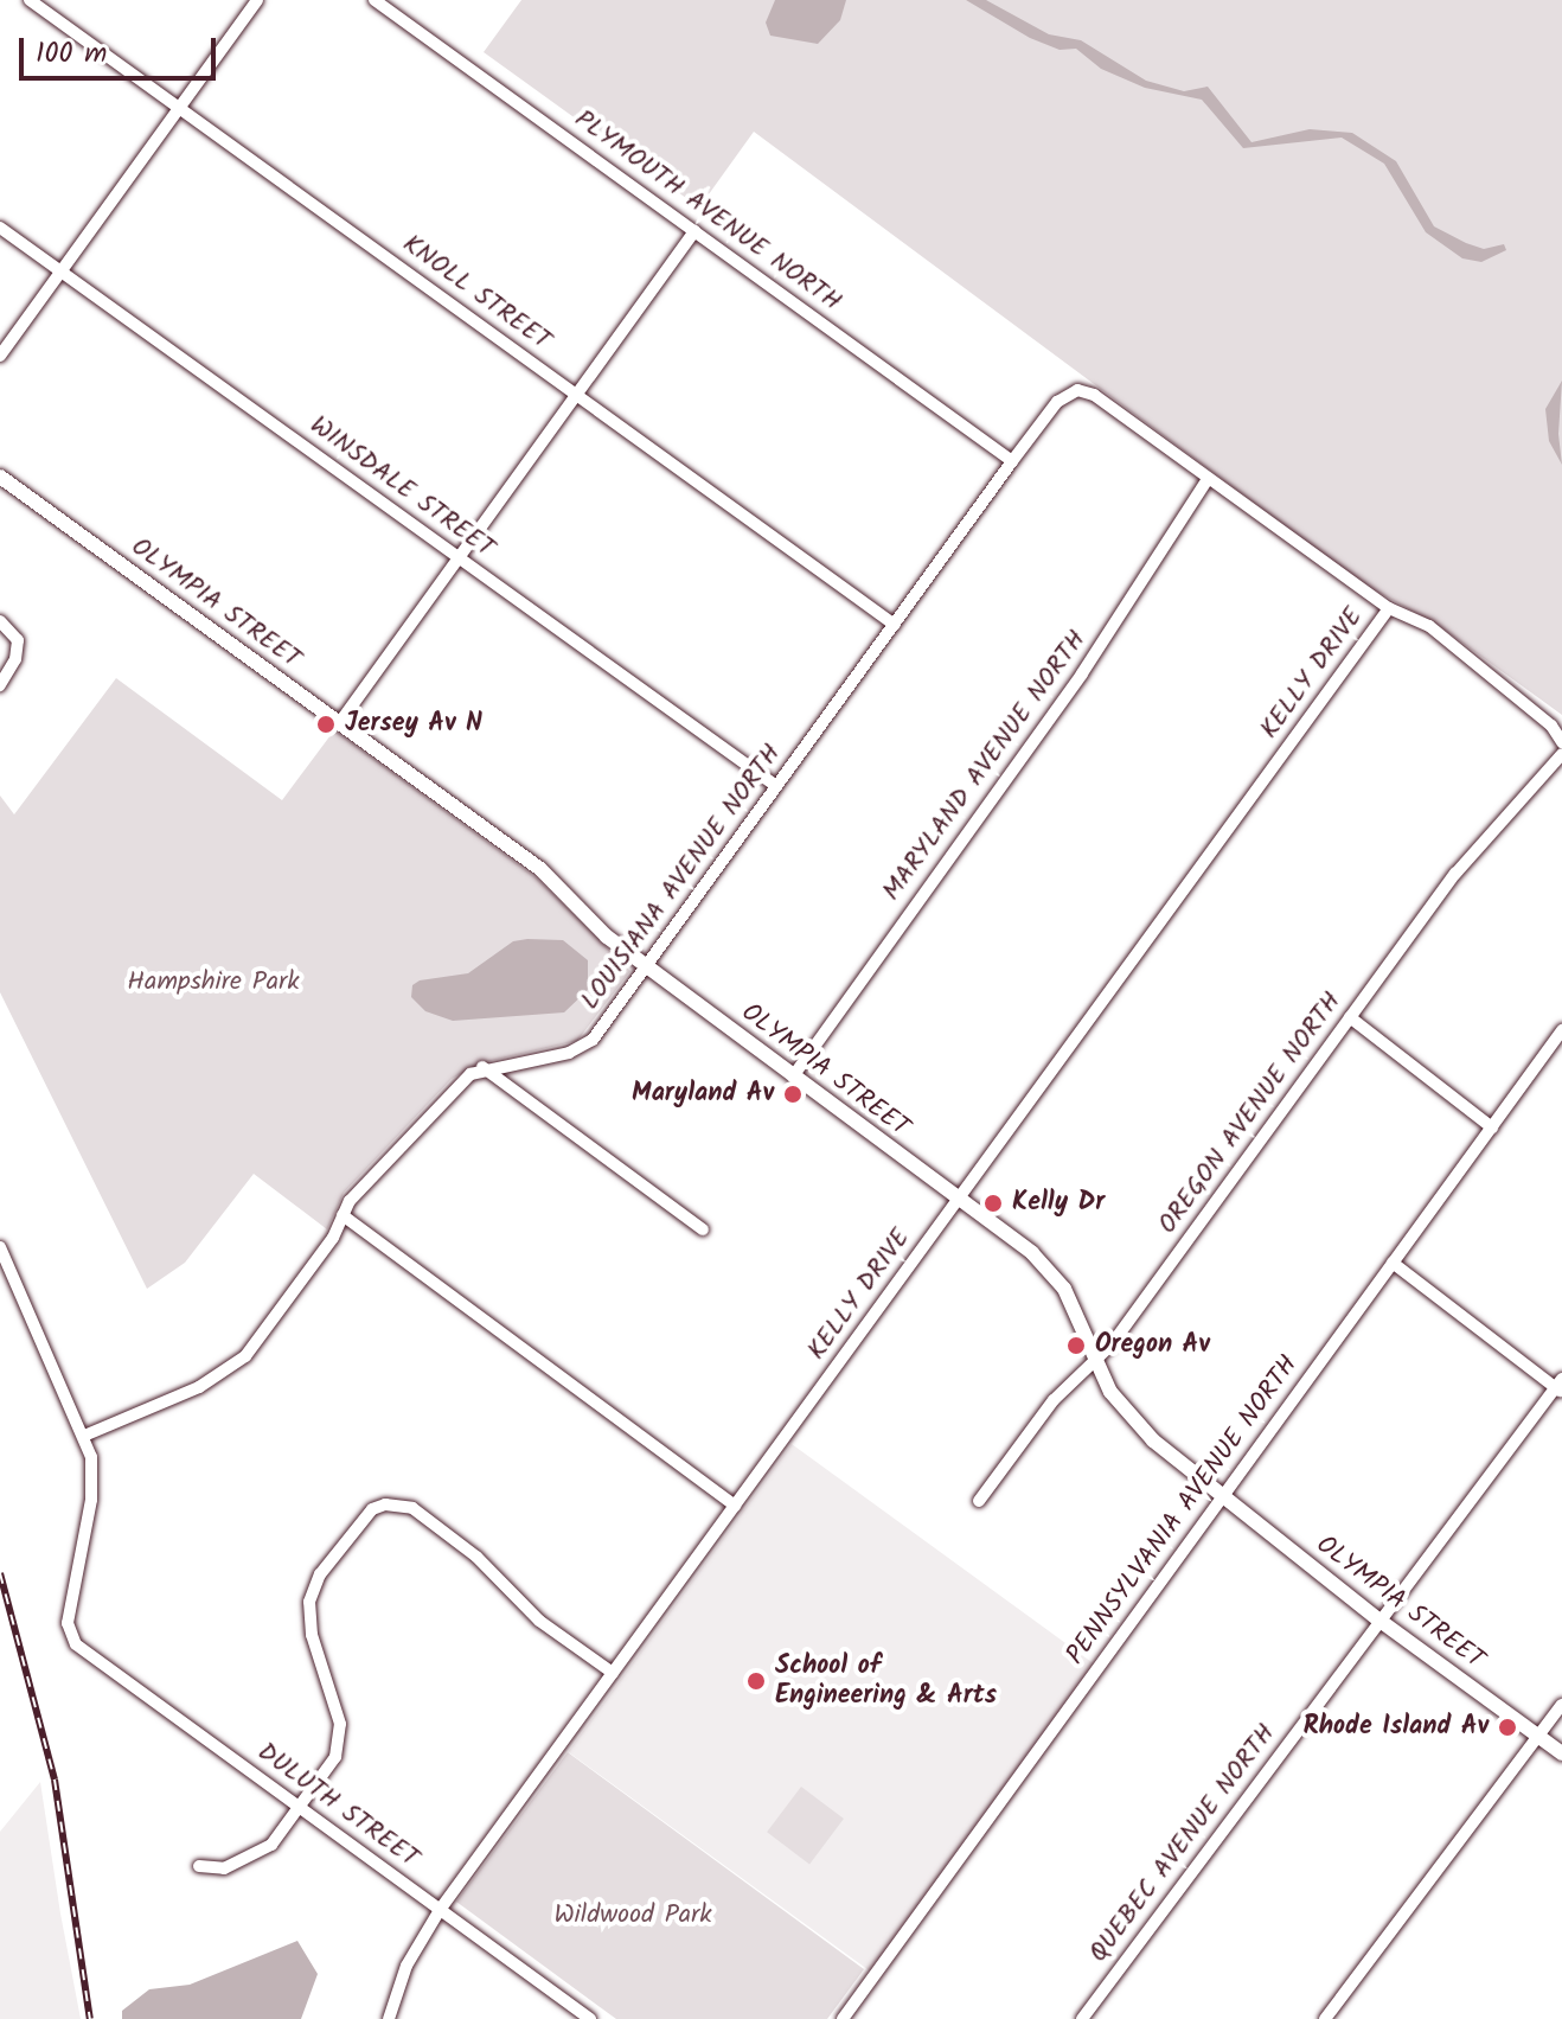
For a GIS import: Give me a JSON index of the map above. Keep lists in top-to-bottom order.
{
  "streets": {
    "street": [
      "PLYMOUTH AVENUE NORTH",
      "KNOLL STREET",
      "WINSDALE STREET",
      "OLYMPIA STREET",
      "KELLY DRIVE",
      "MARYLAND AVENUE NORTH",
      "LOUISIANA AVENUE NORTH",
      "OREGON AVENUE NORTH",
      "PENNSYLVANIA AVENUE NORTH",
      "DULUTH STREET",
      "QUEBEC AVENUE NORTH"
    ]
  },
  "crossings": [
    ["PLYMOUTH AVENUE NORTH", "LOUISIANA AVENUE NORTH"],
    ["KNOLL STREET", "LOUISIANA AVENUE NORTH"],
    ["WINSDALE STREET", "LOUISIANA AVENUE NORTH"],
    ["OLYMPIA STREET", "KELLY DRIVE"],
    ["OLYMPIA STREET", "MARYLAND AVENUE NORTH"],
    ["OLYMPIA STREET", "LOUISIANA AVENUE NORTH"],
    ["OLYMPIA STREET", "OREGON AVENUE NORTH"],
    ["OLYMPIA STREET", "PENNSYLVANIA AVENUE NORTH"],
    ["OLYMPIA STREET", "QUEBEC AVENUE NORTH"],
    ["KELLY DRIVE", "DULUTH STREET"],
    ["MARYLAND AVENUE NORTH", "LOUISIANA AVENUE NORTH"]
  ],
  "parks": ["Hampshire Park", "Wildwood Park"],
  "places": [
    "Jersey Av N",
    "Maryland Av",
    "Kelly Dr",
    "Oregon Av",
    "School of Engineering & Arts",
    "Rhode Island Av"
  ],
  "scale_bar": "100 m"
}
